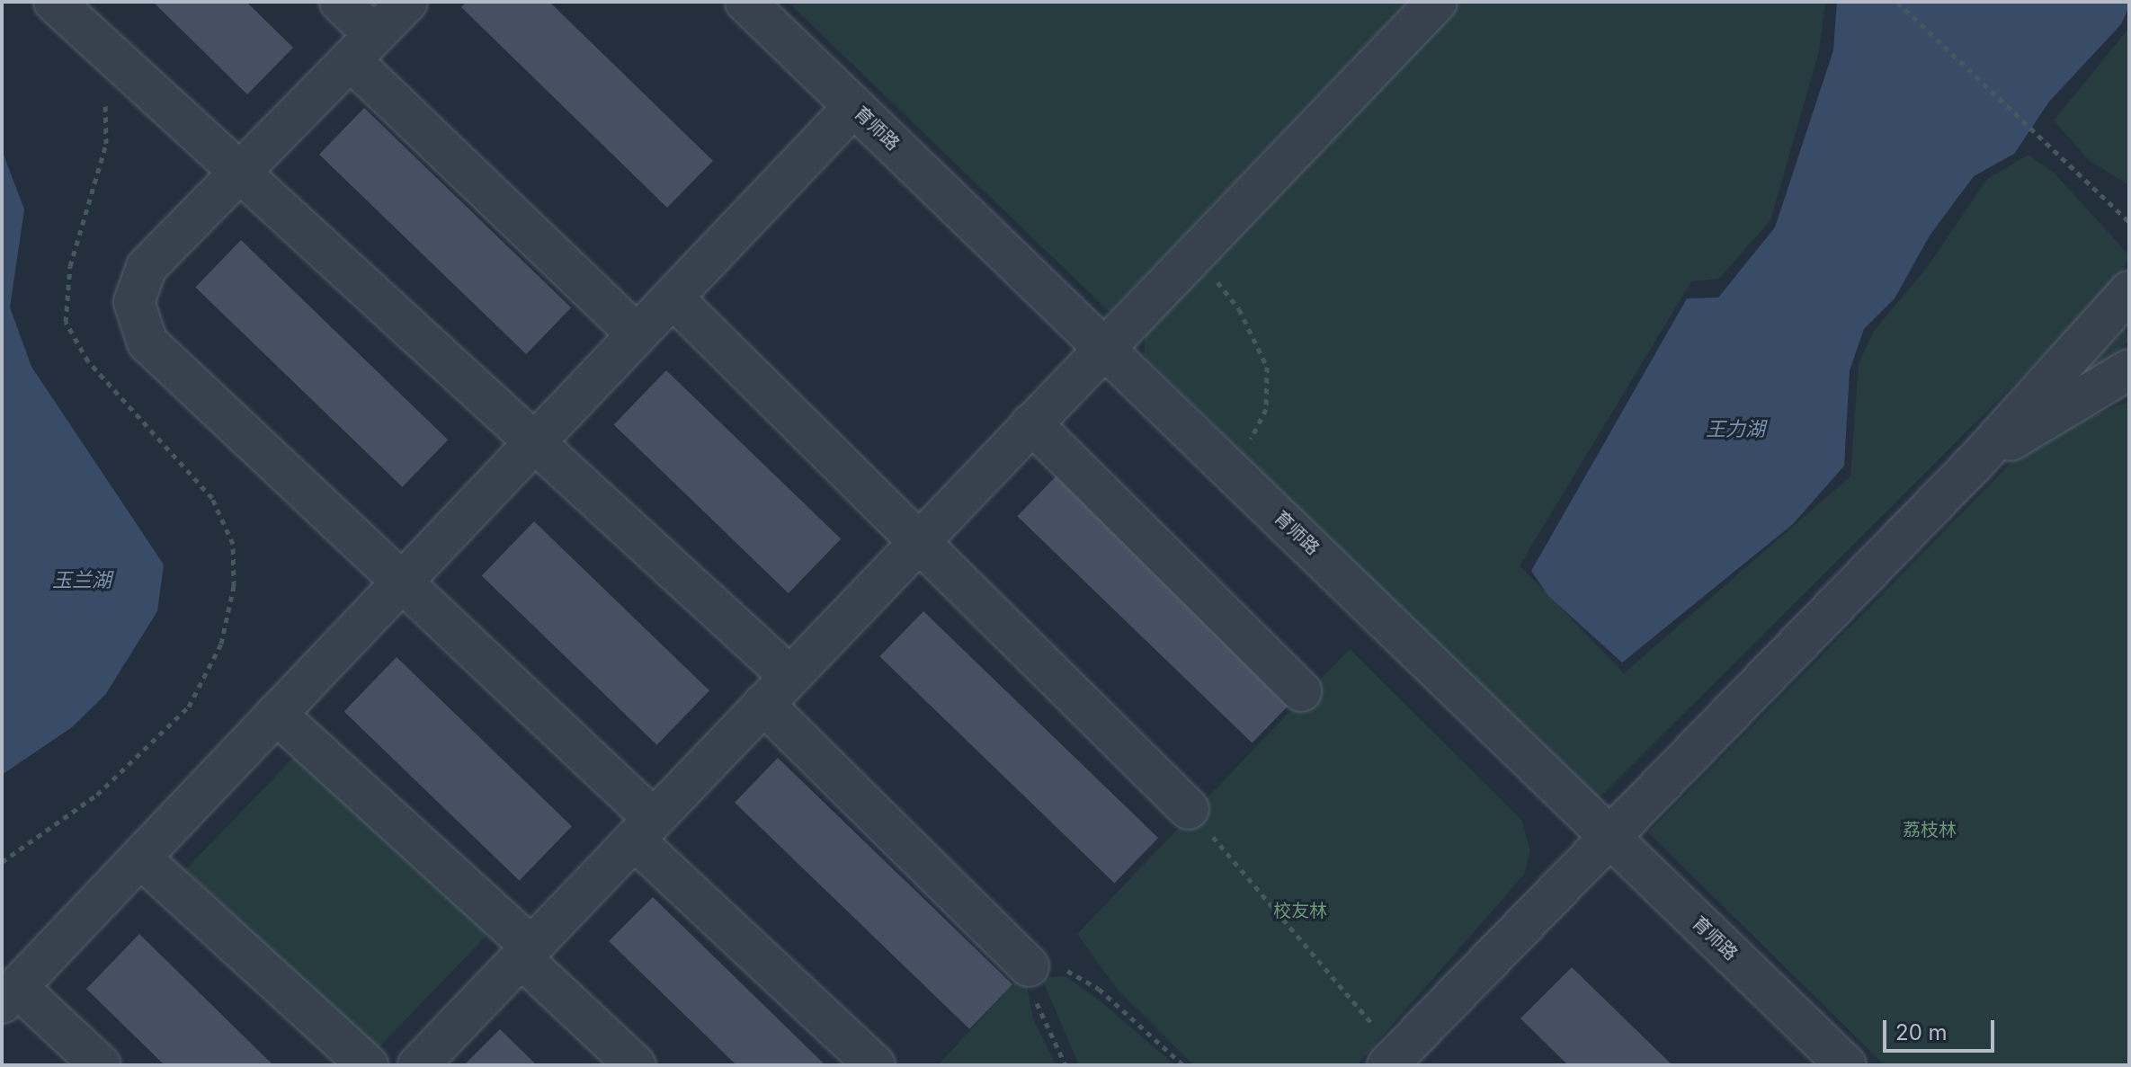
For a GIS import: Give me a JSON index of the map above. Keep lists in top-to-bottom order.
{
  "streets": {
    "lane": ["育师路"]
  },
  "water": ["王力湖", "玉兰湖"],
  "parks": ["荔枝林", "校友林"],
  "scale_bar": "20 m"
}
